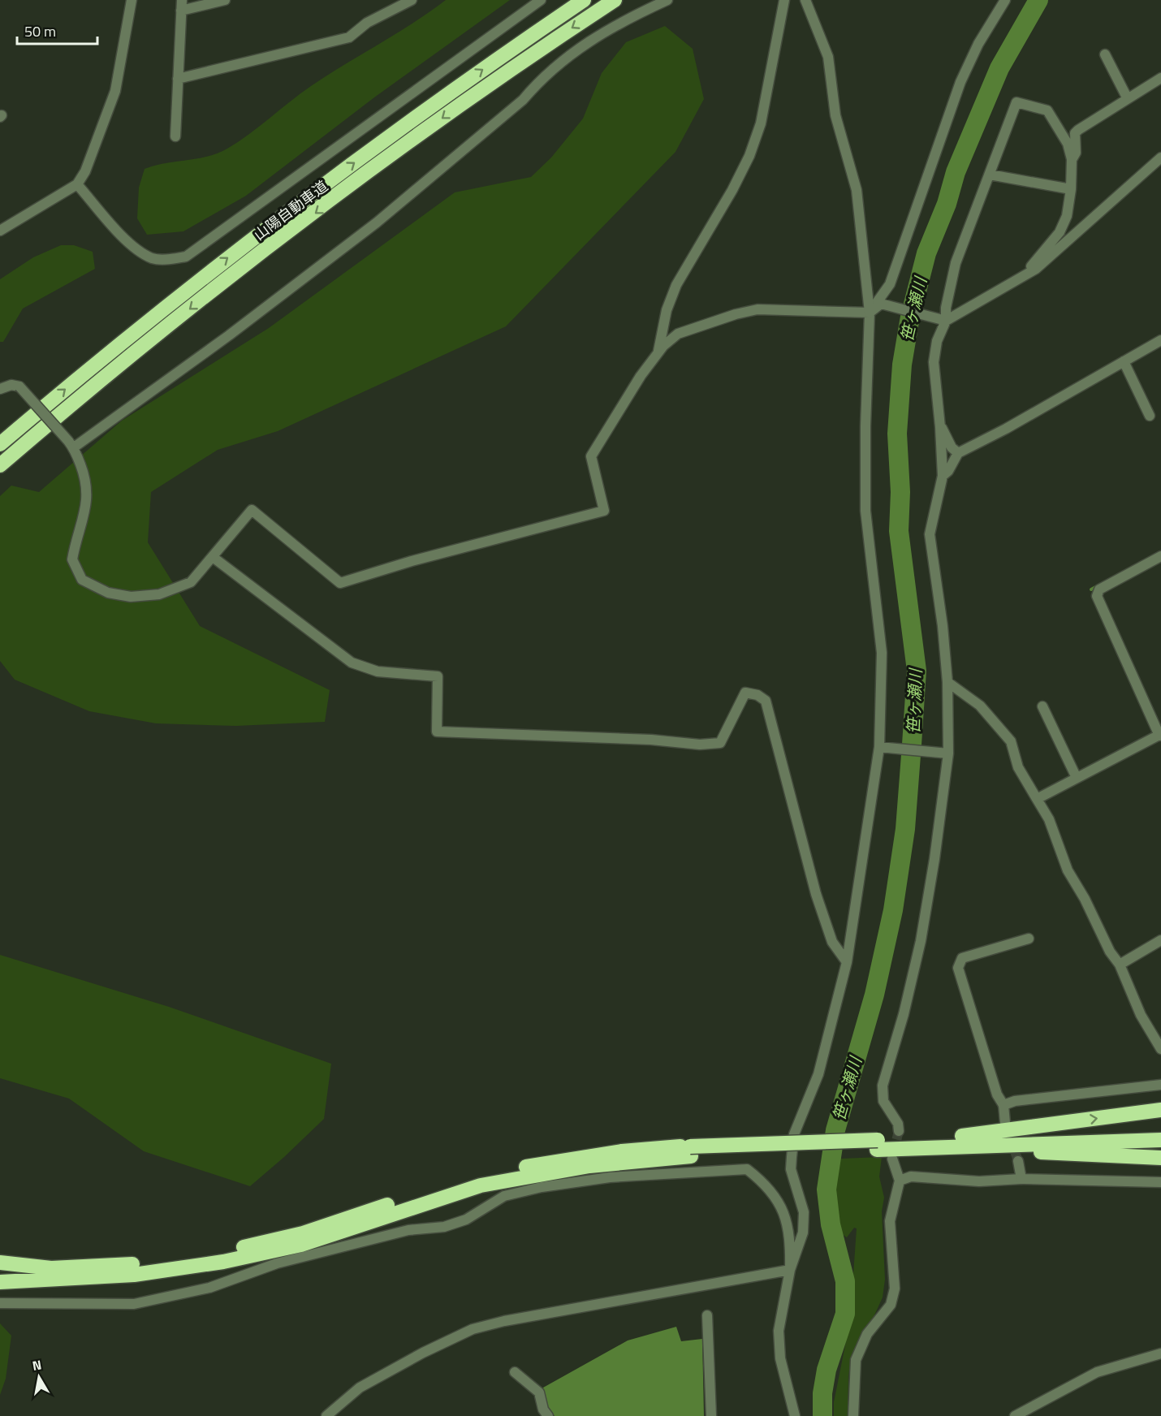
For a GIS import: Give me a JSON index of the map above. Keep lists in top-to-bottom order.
{
  "streets": {
    "highway": ["山陽自動車道"]
  },
  "water": ["笹ヶ瀬川"],
  "scale_bar": "50 m",
  "north": "top"
}
